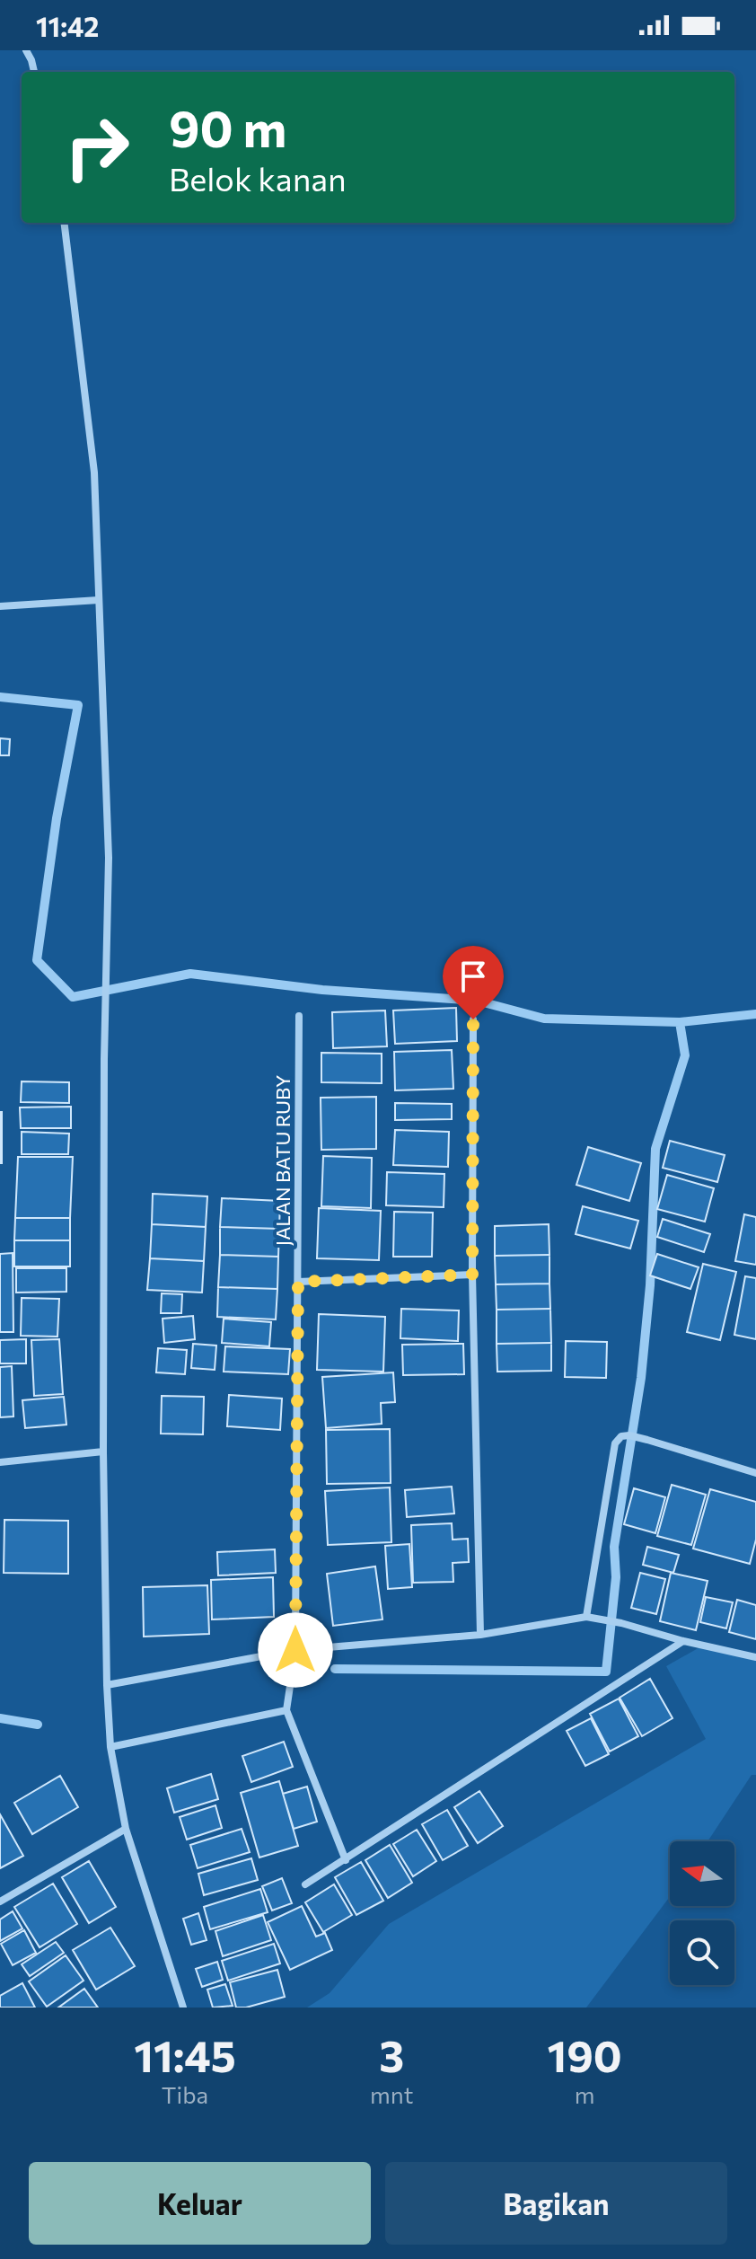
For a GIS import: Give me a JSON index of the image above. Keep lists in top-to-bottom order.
{
  "streets": {
    "street": ["JALAN BATU RUBY"]
  },
  "north": "left",
  "page": {
    "status": "11:42",
    "turn": ["90 m", "Belok kanan"],
    "eta": [
      "11:45",
      "Tiba",
      "3",
      "mnt",
      "190",
      "m"
    ],
    "buttons": ["Keluar", "Bagikan"]
  }
}
